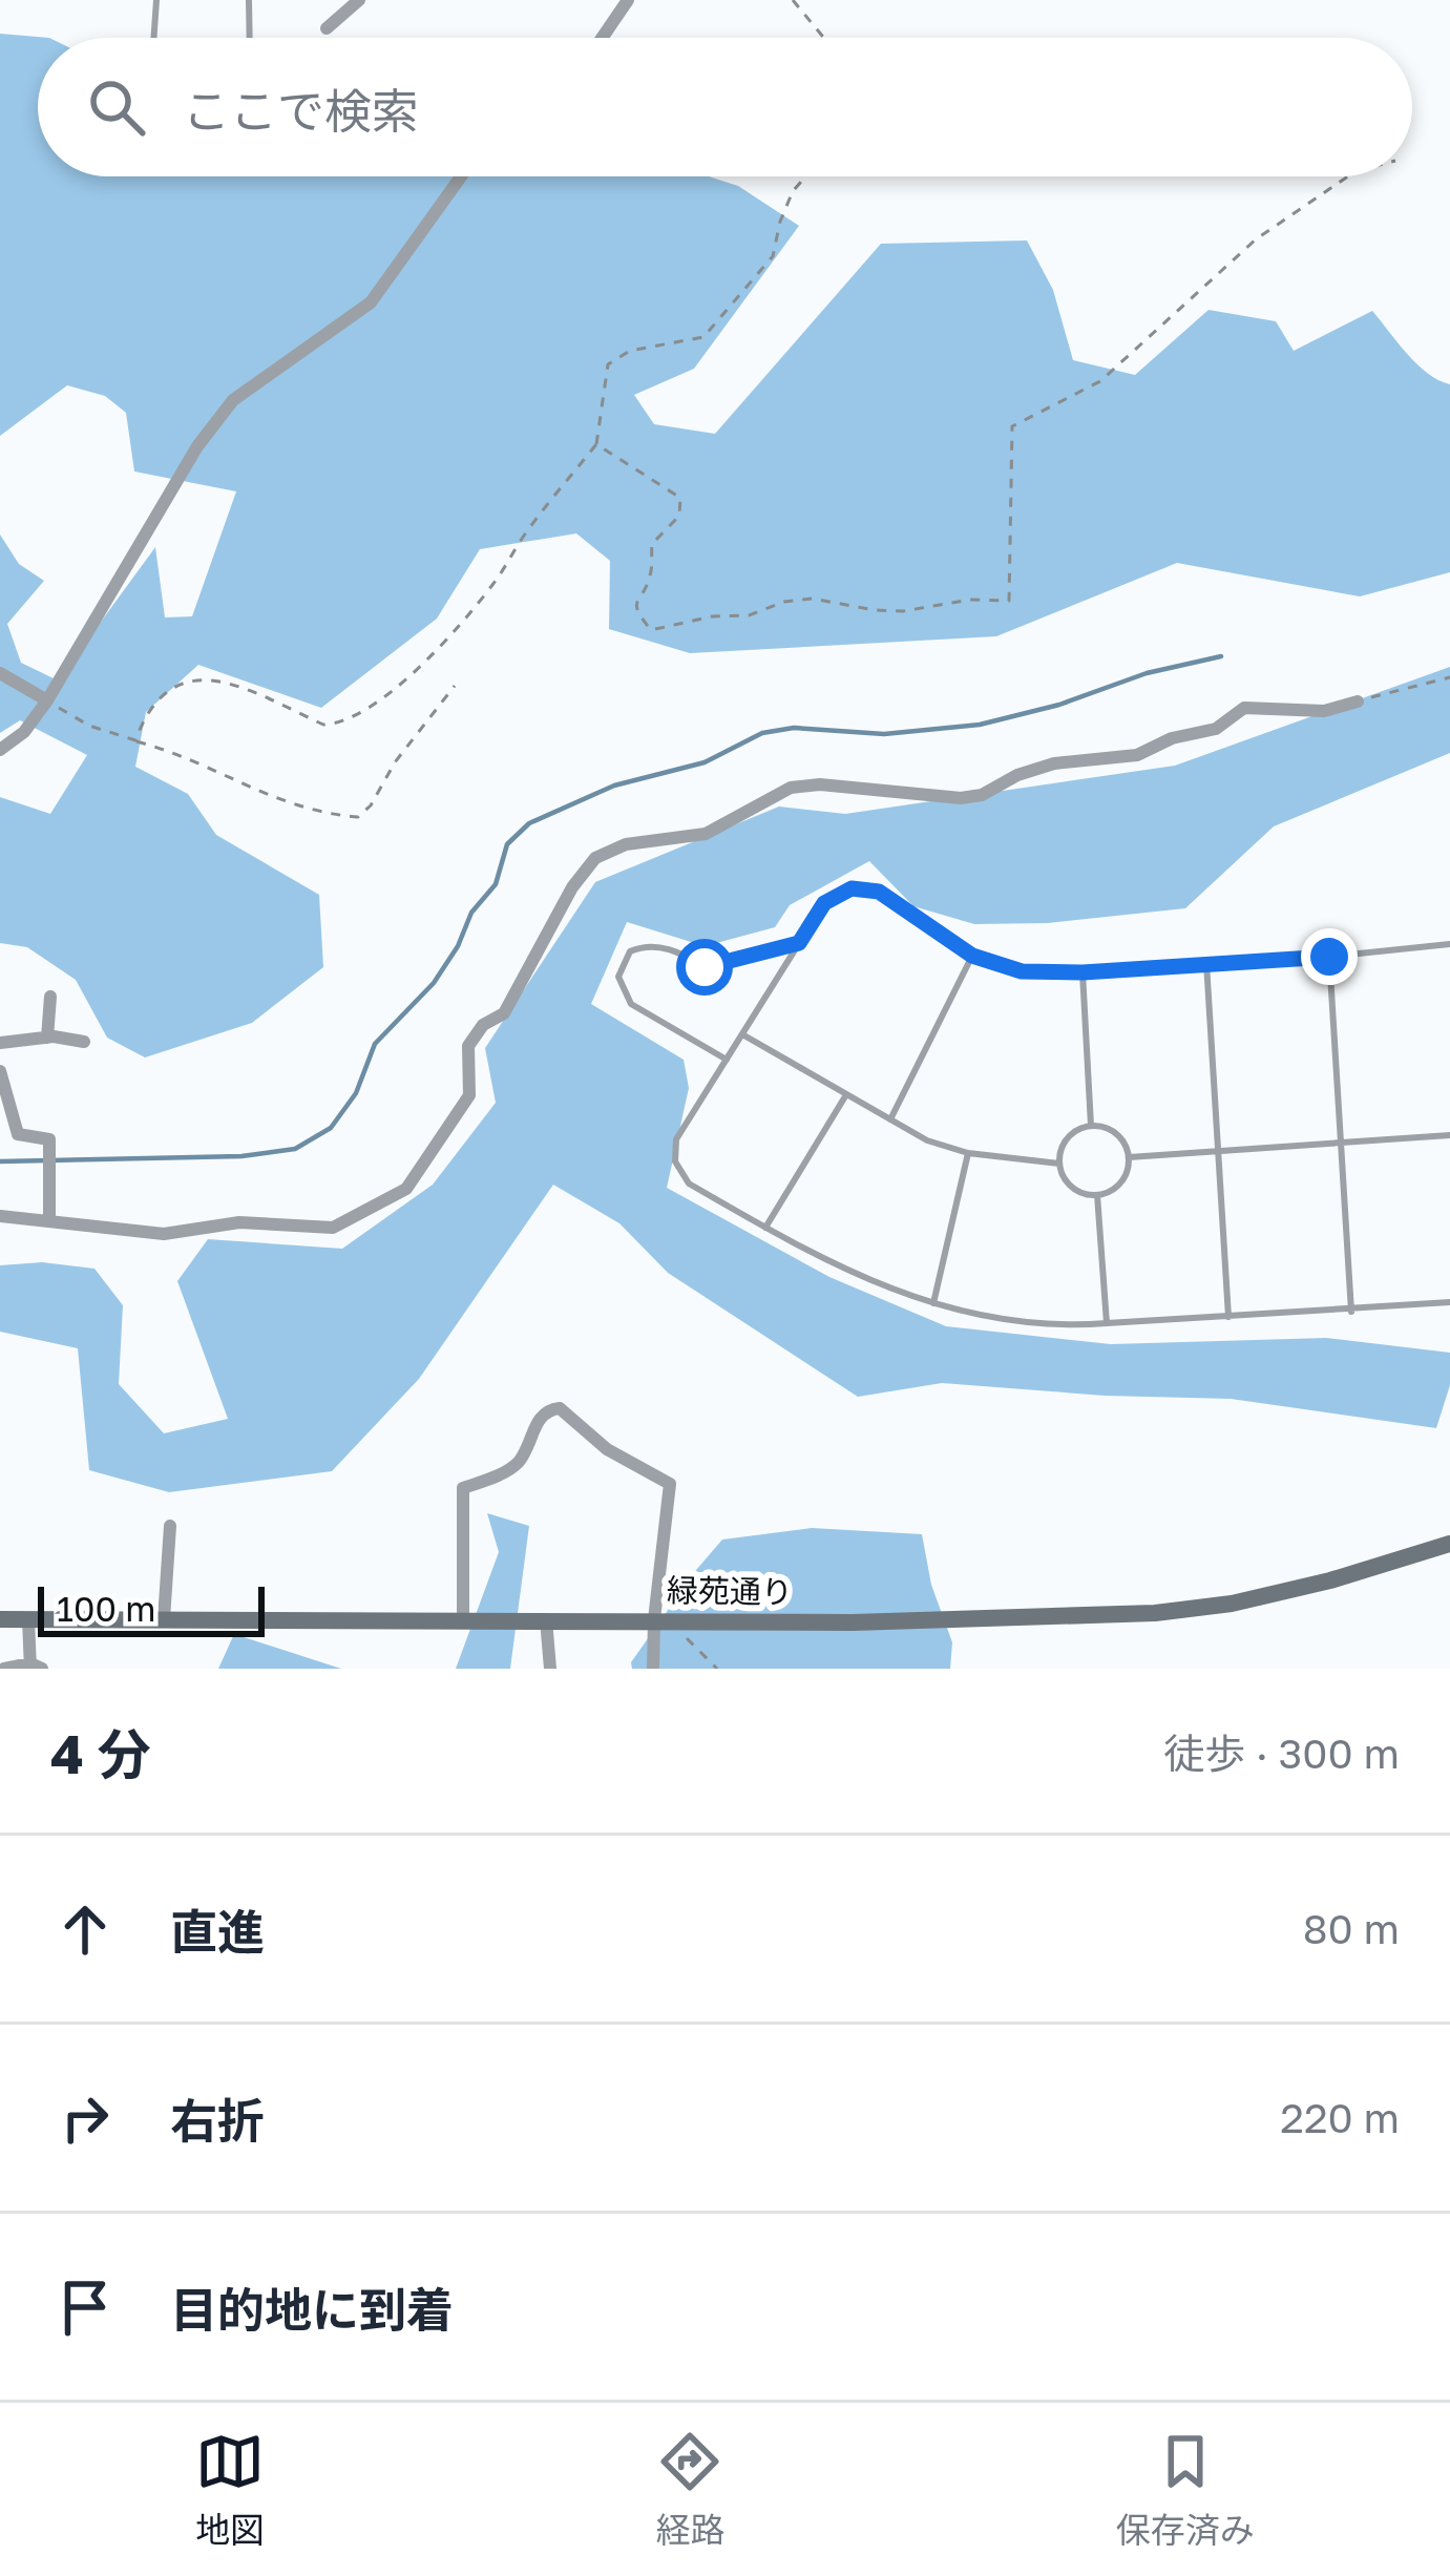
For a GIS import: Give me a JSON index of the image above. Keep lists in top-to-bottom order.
{
  "streets": {
    "street": ["緑苑通り"]
  },
  "scale_bar": "100 m",
  "page": {
    "search": "ここで検索",
    "scale": "100 m",
    "heading": ["4 分", "徒歩 · 300 m"],
    "list": [
      ["直進", "80 m"],
      ["右折", "220 m"],
      "目的地に到着"
    ],
    "nav": ["地図", "経路", "保存済み"]
  }
}
